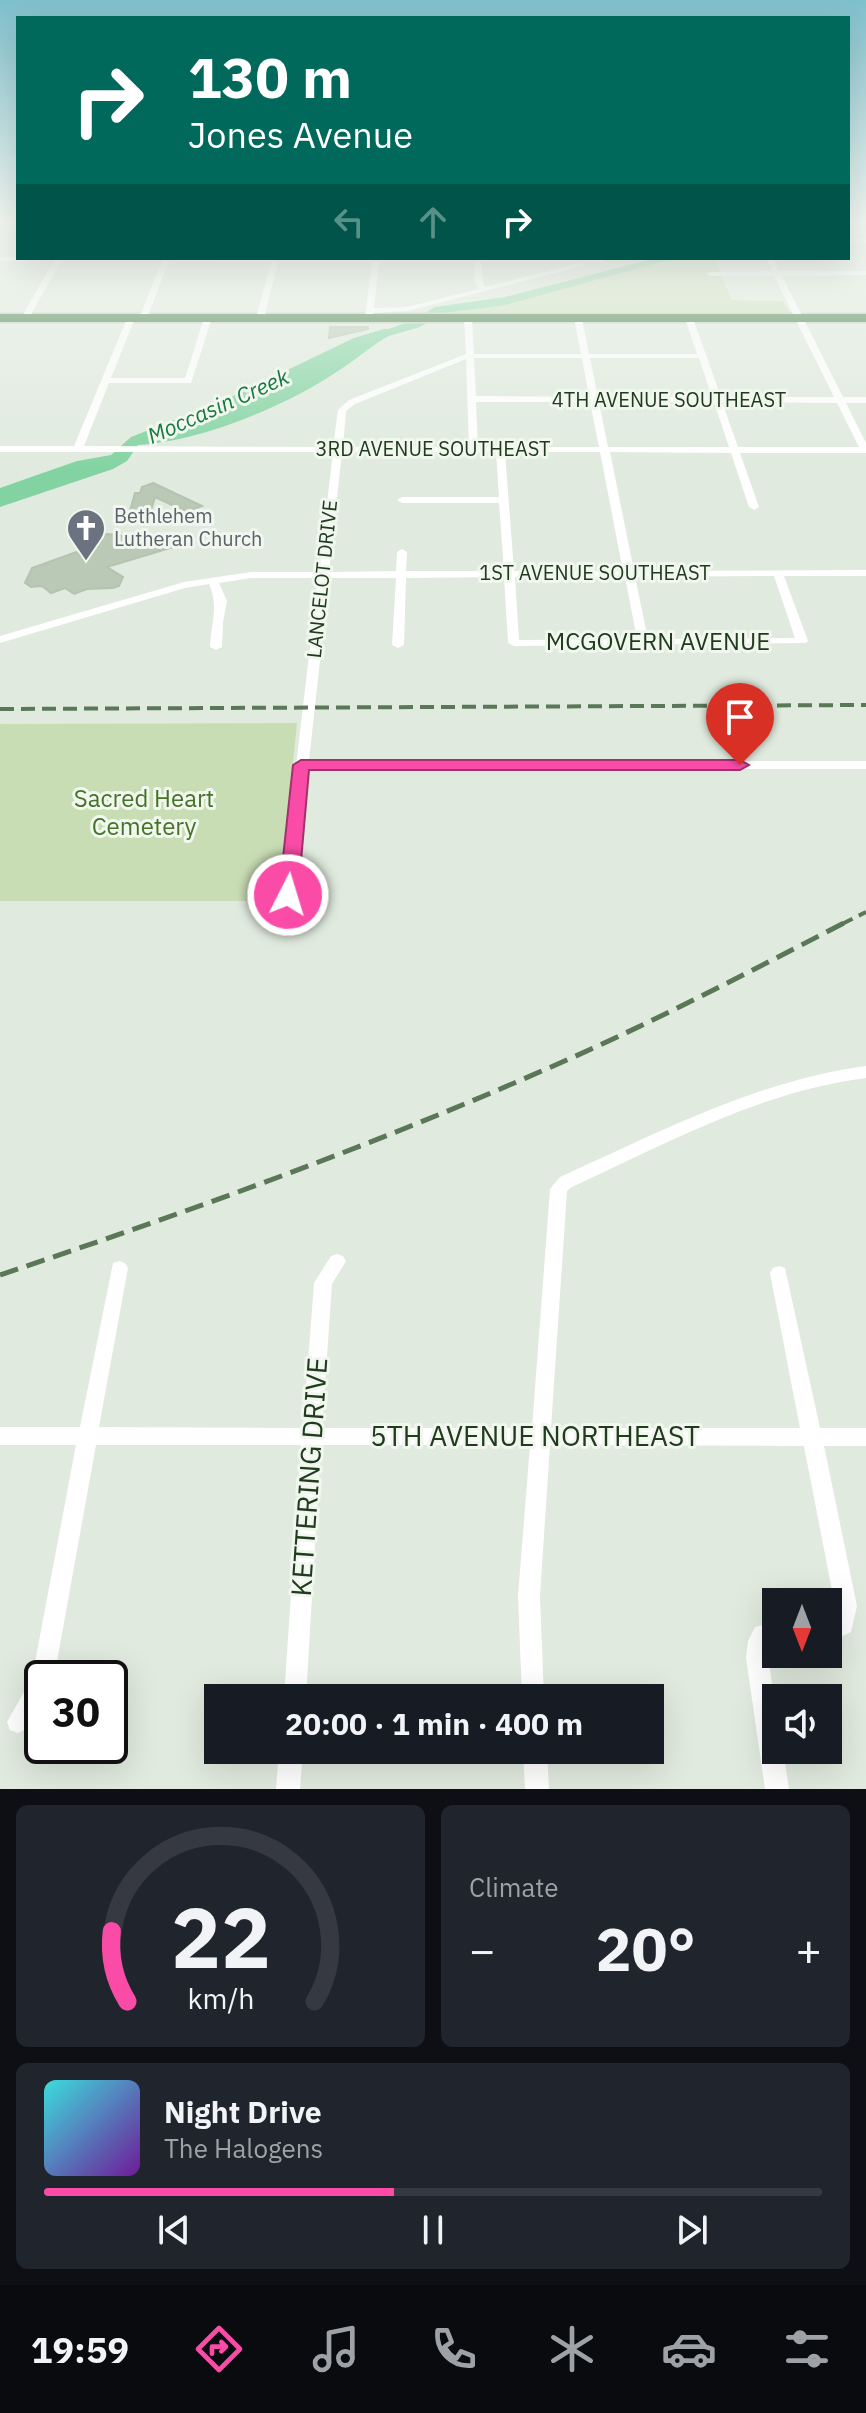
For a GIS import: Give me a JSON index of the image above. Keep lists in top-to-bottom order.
{
  "streets": {
    "street": [
      "4TH AVENUE SOUTHEAST",
      "3RD AVENUE SOUTHEAST",
      "1ST AVENUE SOUTHEAST",
      "LANCELOT DRIVE",
      "MCGOVERN AVENUE",
      "5TH AVENUE NORTHEAST",
      "KETTERING DRIVE"
    ]
  },
  "crossings": [
    ["3RD AVENUE SOUTHEAST", "LANCELOT DRIVE"],
    ["1ST AVENUE SOUTHEAST", "LANCELOT DRIVE"],
    ["1ST AVENUE SOUTHEAST", "MCGOVERN AVENUE"],
    ["5TH AVENUE NORTHEAST", "KETTERING DRIVE"]
  ],
  "water": ["Moccasin Creek"],
  "parks": ["Sacred Heart Cemetery"],
  "places": {
    "church": ["Bethlehem Lutheran Church"]
  },
  "north": "bottom",
  "page": {
    "turn": ["130 m", "Jones Avenue"],
    "limit": "30",
    "trip": "20:00 · 1 min · 400 m",
    "tile": "Climate",
    "heat": ["−", "20°", "+"],
    "song": ["Night Drive", "The Halogens"],
    "tabs": "19:59",
    "gauge": ["22", "km/h"]
  }
}
